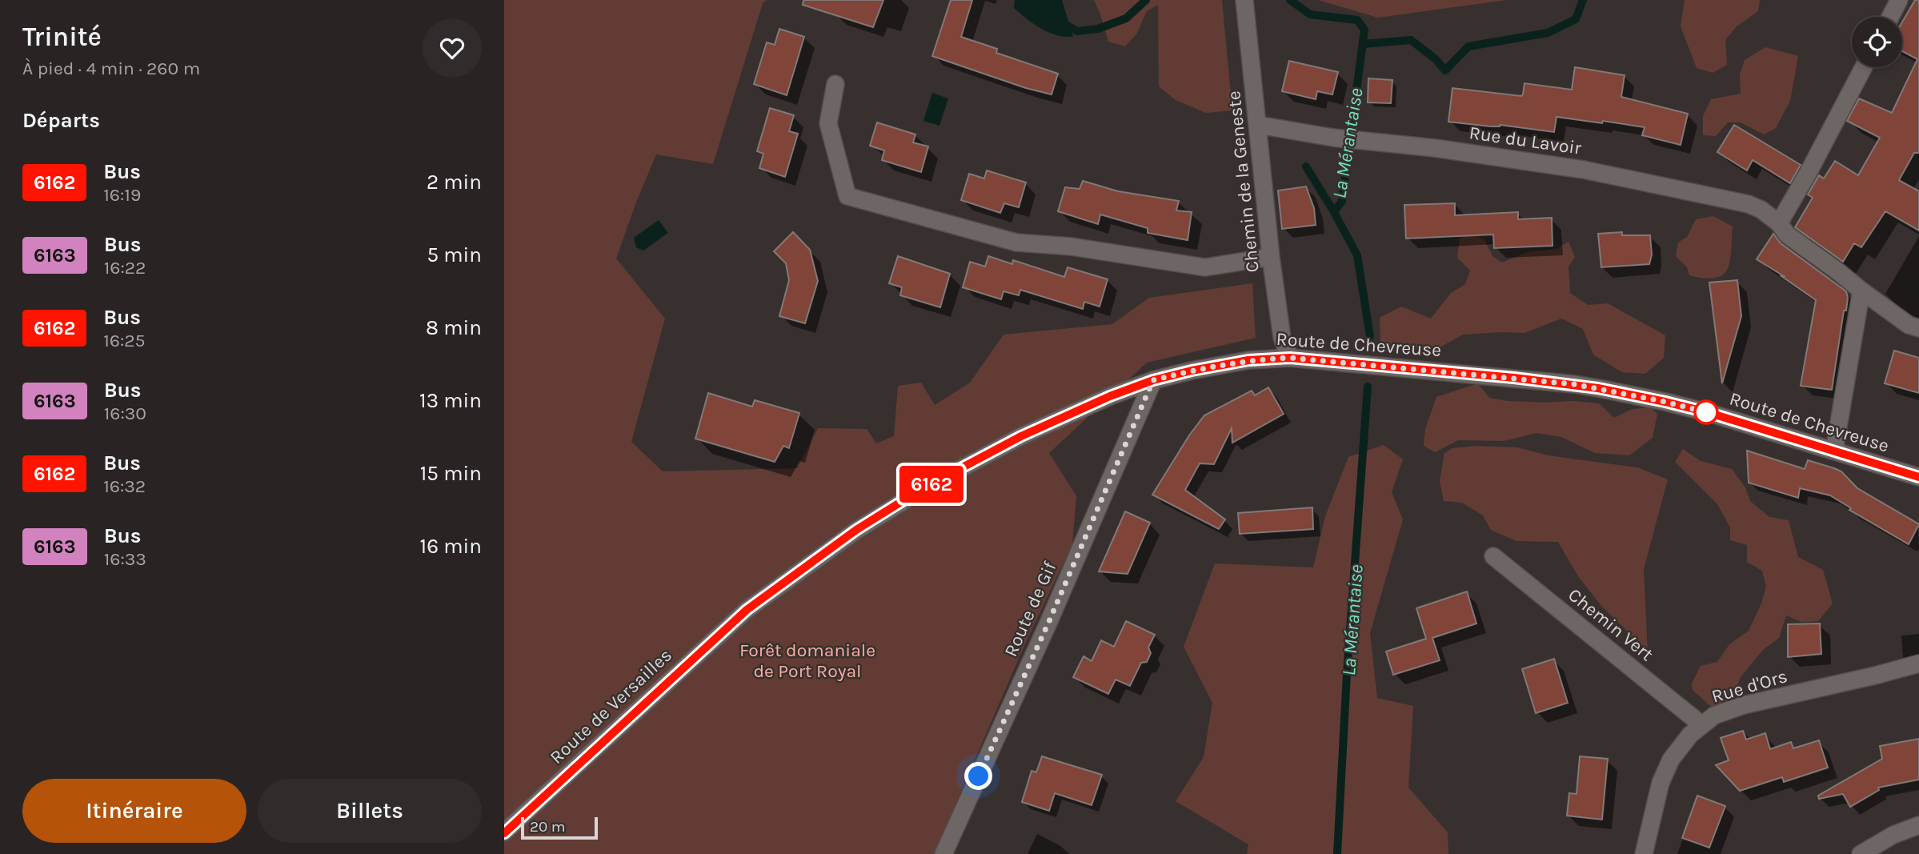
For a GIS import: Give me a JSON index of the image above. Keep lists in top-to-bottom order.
{
  "streets": {
    "street": [
      "Rue du Lavoir",
      "Chemin de la Geneste",
      "Route de Chevreuse",
      "Route de Gif",
      "Chemin Vert",
      "Rue d'Ors",
      "Route de Versailles"
    ]
  },
  "crossings": [
    ["Rue du Lavoir", "Chemin de la Geneste"],
    ["Chemin de la Geneste", "Route de Chevreuse"],
    ["Route de Chevreuse", "Route de Gif"],
    ["Route de Chevreuse", "Route de Versailles"],
    ["Chemin Vert", "Rue d'Ors"]
  ],
  "water": ["La Mérantaise"],
  "parks": ["Forêt domaniale de Port Royal"],
  "lines": ["bus line 6162"],
  "scale_bar": "20 m",
  "page": {
    "heading": [
      ["Trinité", "À pied · 4 min · 260 m"],
      "Départs"
    ],
    "on_map": "6162",
    "list": [
      {
        "mark": "6162",
        "name": "Bus",
        "note": "16:19",
        "value": "2 min"
      },
      {
        "mark": "6163",
        "name": "Bus",
        "note": "16:22",
        "value": "5 min"
      },
      {
        "mark": "6162",
        "name": "Bus",
        "note": "16:25",
        "value": "8 min"
      },
      {
        "mark": "6163",
        "name": "Bus",
        "note": "16:30",
        "value": "13 min"
      },
      {
        "mark": "6162",
        "name": "Bus",
        "note": "16:32",
        "value": "15 min"
      },
      {
        "mark": "6163",
        "name": "Bus",
        "note": "16:33",
        "value": "16 min"
      }
    ],
    "buttons": ["Itinéraire", "Billets"],
    "scale": "20 m"
  }
}
